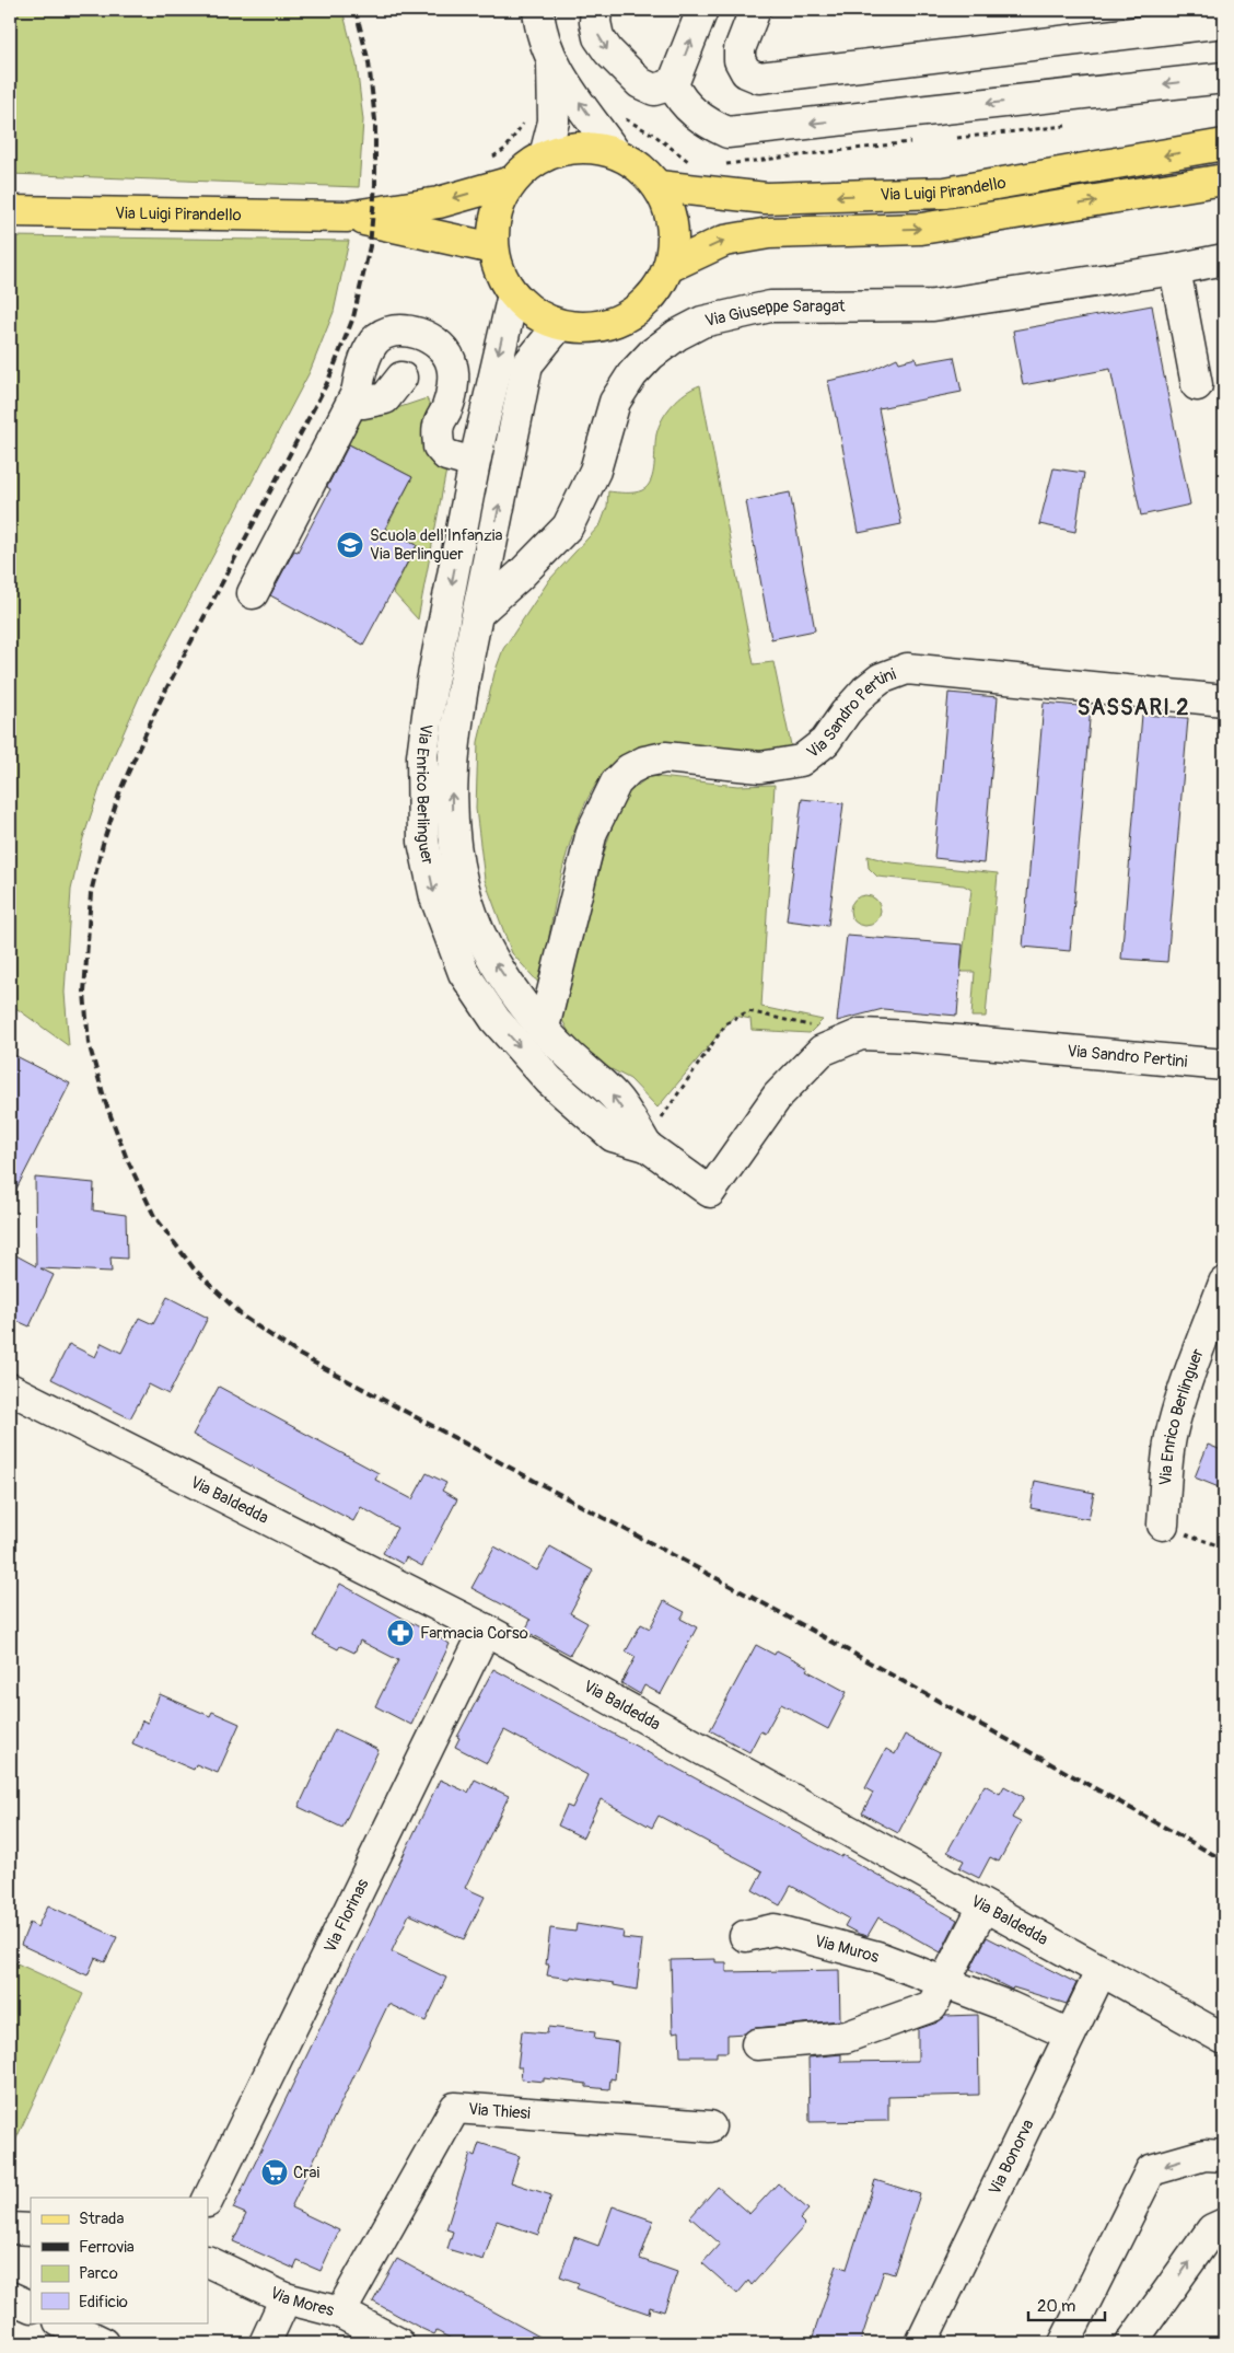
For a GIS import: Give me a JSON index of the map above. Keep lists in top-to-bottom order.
{
  "streets": {
    "main road": ["Via Luigi Pirandello"],
    "street": [
      "Via Giuseppe Saragat",
      "Via Sandro Pertini",
      "Via Enrico Berlinguer",
      "Via Baldedda",
      "Via Florinas",
      "Via Muros",
      "Via Thiesi",
      "Via Bonorva",
      "Via Mores"
    ]
  },
  "crossings": [
    ["Via Luigi Pirandello", "Via Enrico Berlinguer"],
    ["Via Giuseppe Saragat", "Via Enrico Berlinguer"],
    ["Via Sandro Pertini", "Via Enrico Berlinguer"],
    ["Via Baldedda", "Via Florinas"],
    ["Via Baldedda", "Via Bonorva"],
    ["Via Muros", "Via Bonorva"],
    ["Via Thiesi", "Via Mores"]
  ],
  "districts": ["SASSARI 2"],
  "places": {
    "school or university": ["Scuola dell'Infanzia Via Berlinguer"],
    "pharmacy": ["Farmacia Corso"],
    "supermarket": ["Crai"]
  },
  "legend": [
    "Strada",
    "Ferrovia",
    "Parco",
    "Edificio"
  ],
  "scale_bar": "20 m"
}
